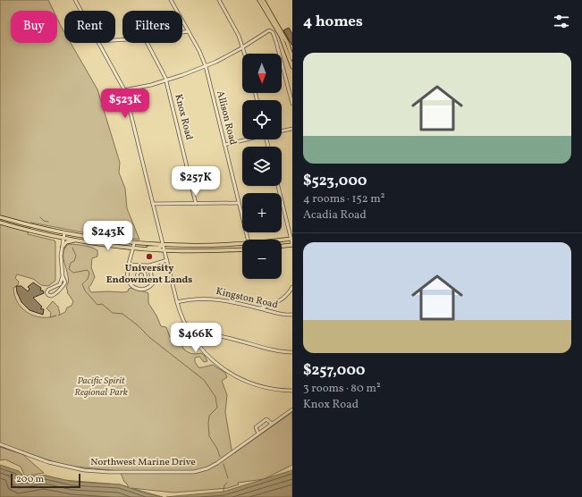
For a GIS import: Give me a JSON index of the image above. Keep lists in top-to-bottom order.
{
  "streets": {
    "street": [
      "Knox Road",
      "Allison Road",
      "Kingston Road",
      "Northwest Marine Drive"
    ]
  },
  "parks": ["Pacific Spirit Regional Park"],
  "places": ["University Endowment Lands"],
  "scale_bar": "200 m",
  "north": "bottom",
  "page": {
    "heading": "4 homes",
    "chip": ["Buy", "Rent", "Filters"],
    "list": [
      {
        "name": "$523,000",
        "note": "4 rooms · 152 m² · Acadia Road"
      },
      {
        "name": "$257,000",
        "note": "3 rooms · 80 m² · Knox Road"
      }
    ],
    "map_buttons": ["+", "−"],
    "price": [
      "$523K",
      "$257K",
      "$243K",
      "$466K"
    ],
    "scale": "200 m"
  }
}
